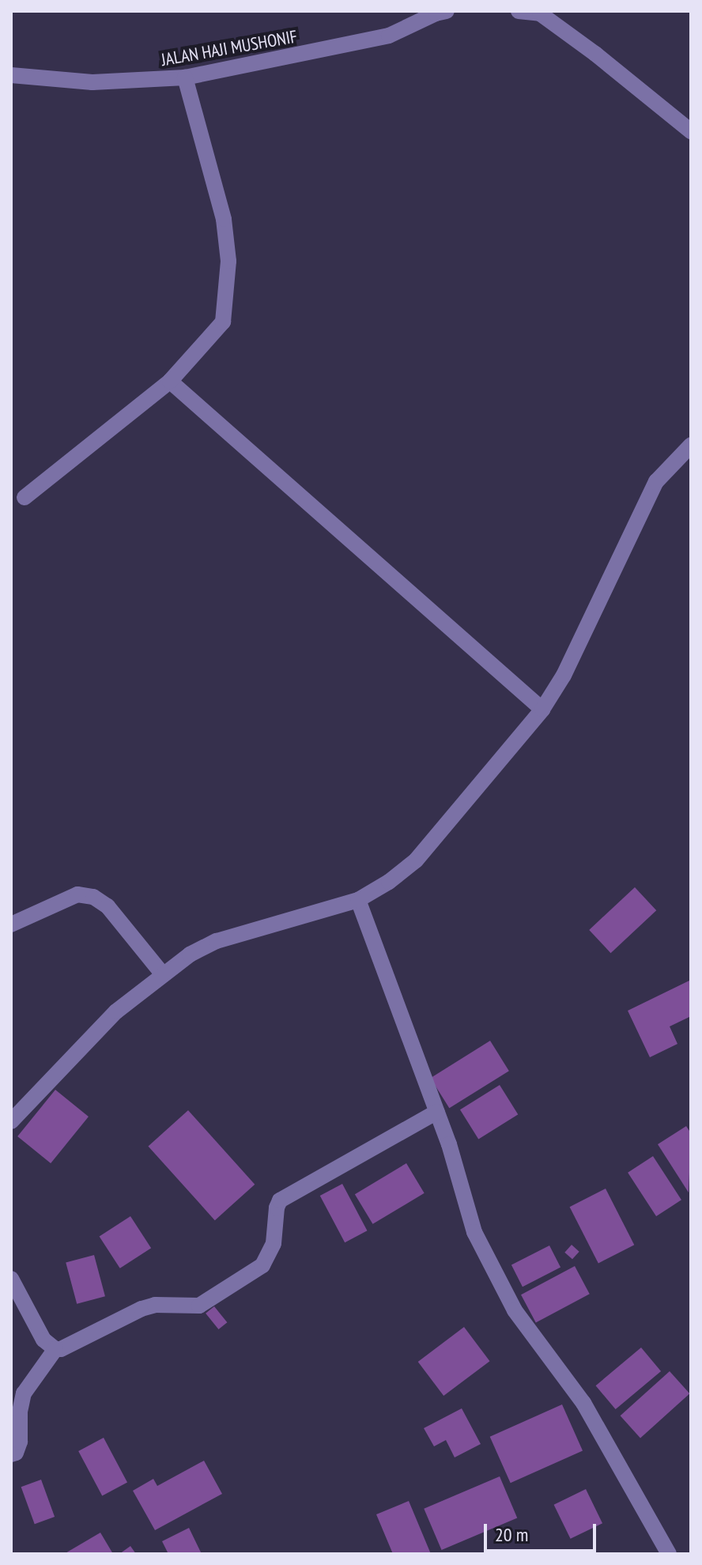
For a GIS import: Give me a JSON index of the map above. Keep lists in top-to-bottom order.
{
  "streets": {
    "street": ["JALAN HAJI MUSHONIF"]
  },
  "scale_bar": "20 m"
}
